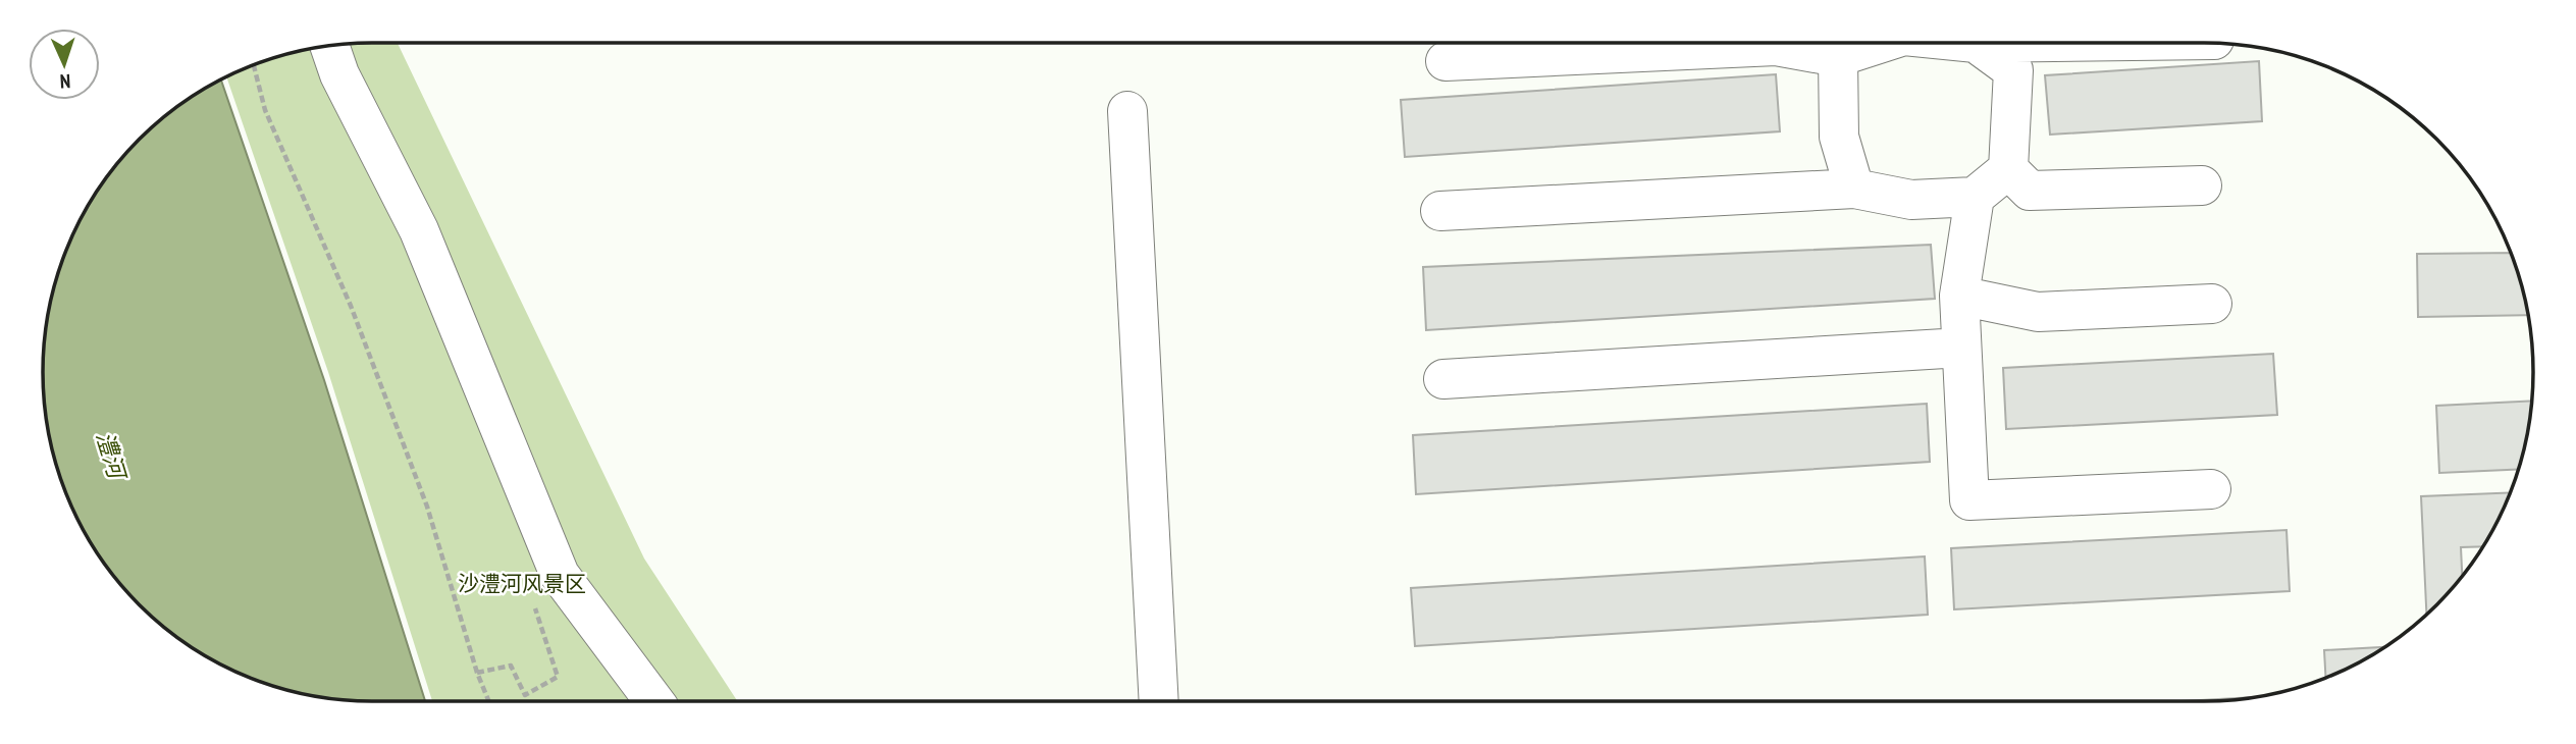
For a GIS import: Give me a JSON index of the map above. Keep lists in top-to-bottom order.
{
  "water": ["澧河"],
  "parks": ["沙澧河风景区"],
  "north": "bottom"
}
